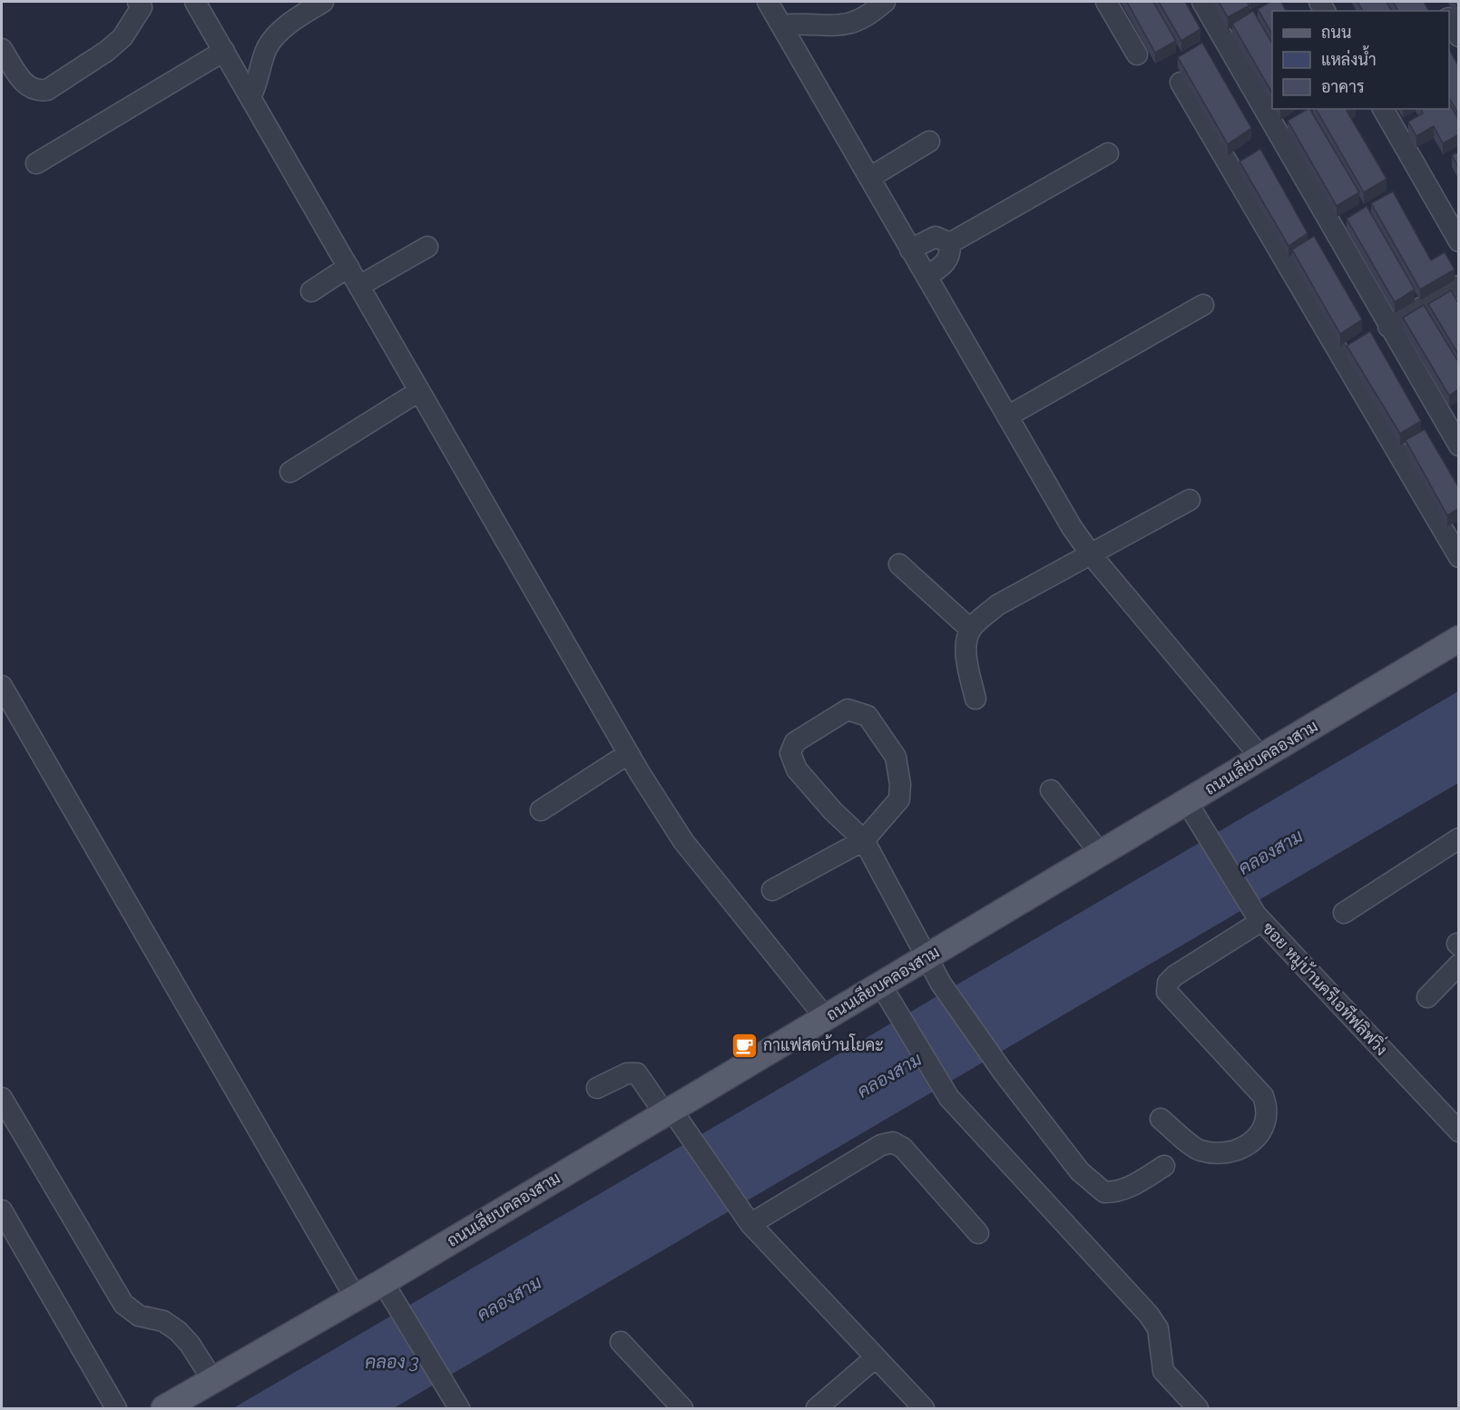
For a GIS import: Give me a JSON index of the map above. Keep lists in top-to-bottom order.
{
  "streets": {
    "main road": ["ถนนเลียบคลองสาม"],
    "street": ["ซอย หมู่บ้านครีเอทีฟลิฟวิ่ง"]
  },
  "crossings": [
    ["ถนนเลียบคลองสาม", "ซอย หมู่บ้านครีเอทีฟลิฟวิ่ง"]
  ],
  "water": ["คลองสาม", "คลอง 3"],
  "places": {
    "cafe": ["กาแฟสดบ้านโยคะ"]
  },
  "legend": ["ถนน", "แหล่งน้ำ", "อาคาร"]
}
